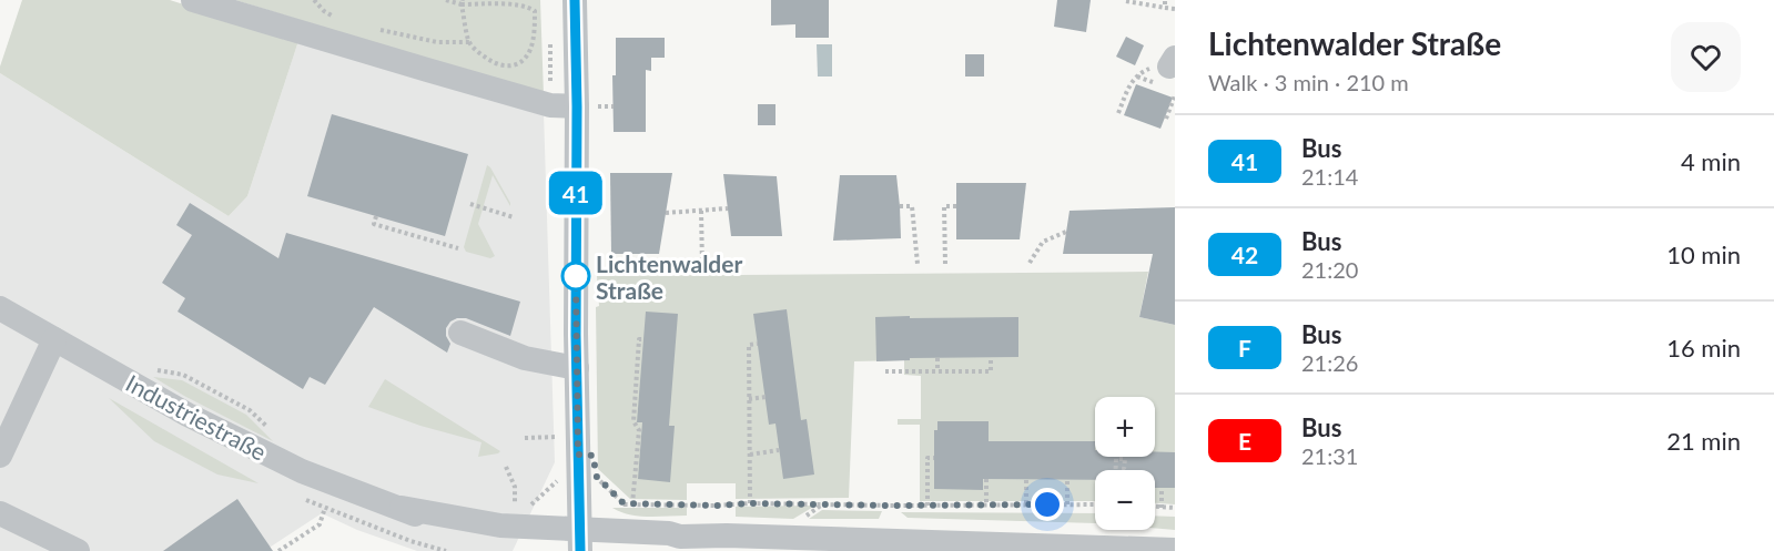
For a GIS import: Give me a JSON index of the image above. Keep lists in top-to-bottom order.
{
  "streets": {
    "street": ["Industriestraße"]
  },
  "places": ["Lichtenwalder Straße"],
  "lines": ["bus line 41"],
  "page": {
    "on_map": "41",
    "heading": ["Lichtenwalder Straße", "Walk · 3 min · 210 m"],
    "list": [
      {
        "mark": "41",
        "name": "Bus",
        "note": "21:14",
        "value": "4 min"
      },
      {
        "mark": "42",
        "name": "Bus",
        "note": "21:20",
        "value": "10 min"
      },
      {
        "mark": "F",
        "name": "Bus",
        "note": "21:26",
        "value": "16 min"
      },
      {
        "mark": "E",
        "name": "Bus",
        "note": "21:31",
        "value": "21 min"
      }
    ],
    "map_buttons": ["+", "−"]
  }
}
